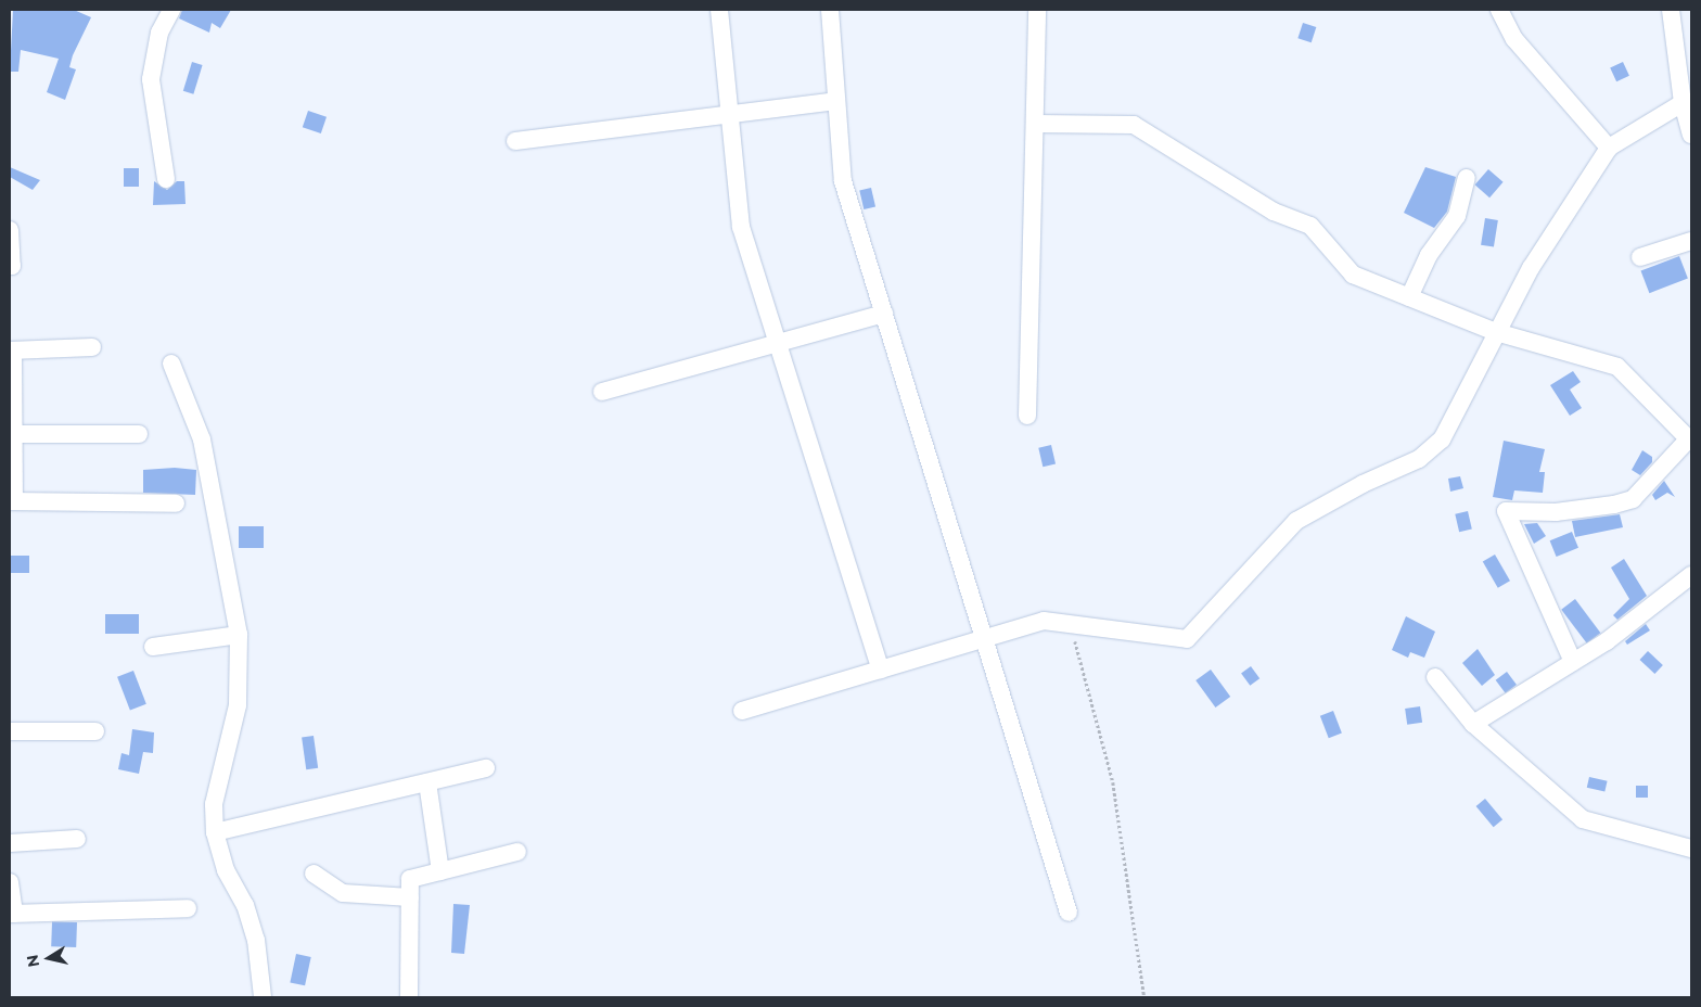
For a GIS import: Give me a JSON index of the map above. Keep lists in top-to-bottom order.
{
  "north": "left"
}
